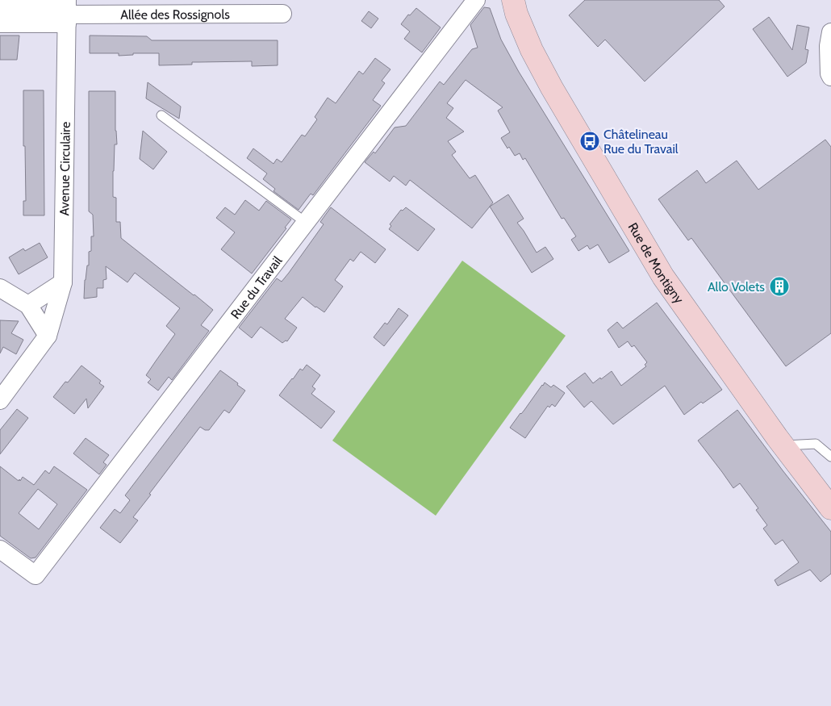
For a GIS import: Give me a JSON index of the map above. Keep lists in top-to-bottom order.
{
  "streets": {
    "main road": ["Rue de Montigny"],
    "street": ["Allée des Rossignols", "Avenue Circulaire", "Rue du Travail"]
  },
  "crossings": [
    ["Allée des Rossignols", "Avenue Circulaire"]
  ],
  "places": {
    "bus stop": ["Châtelineau Rue du Travail"],
    "building": ["Allo Volets"]
  }
}
